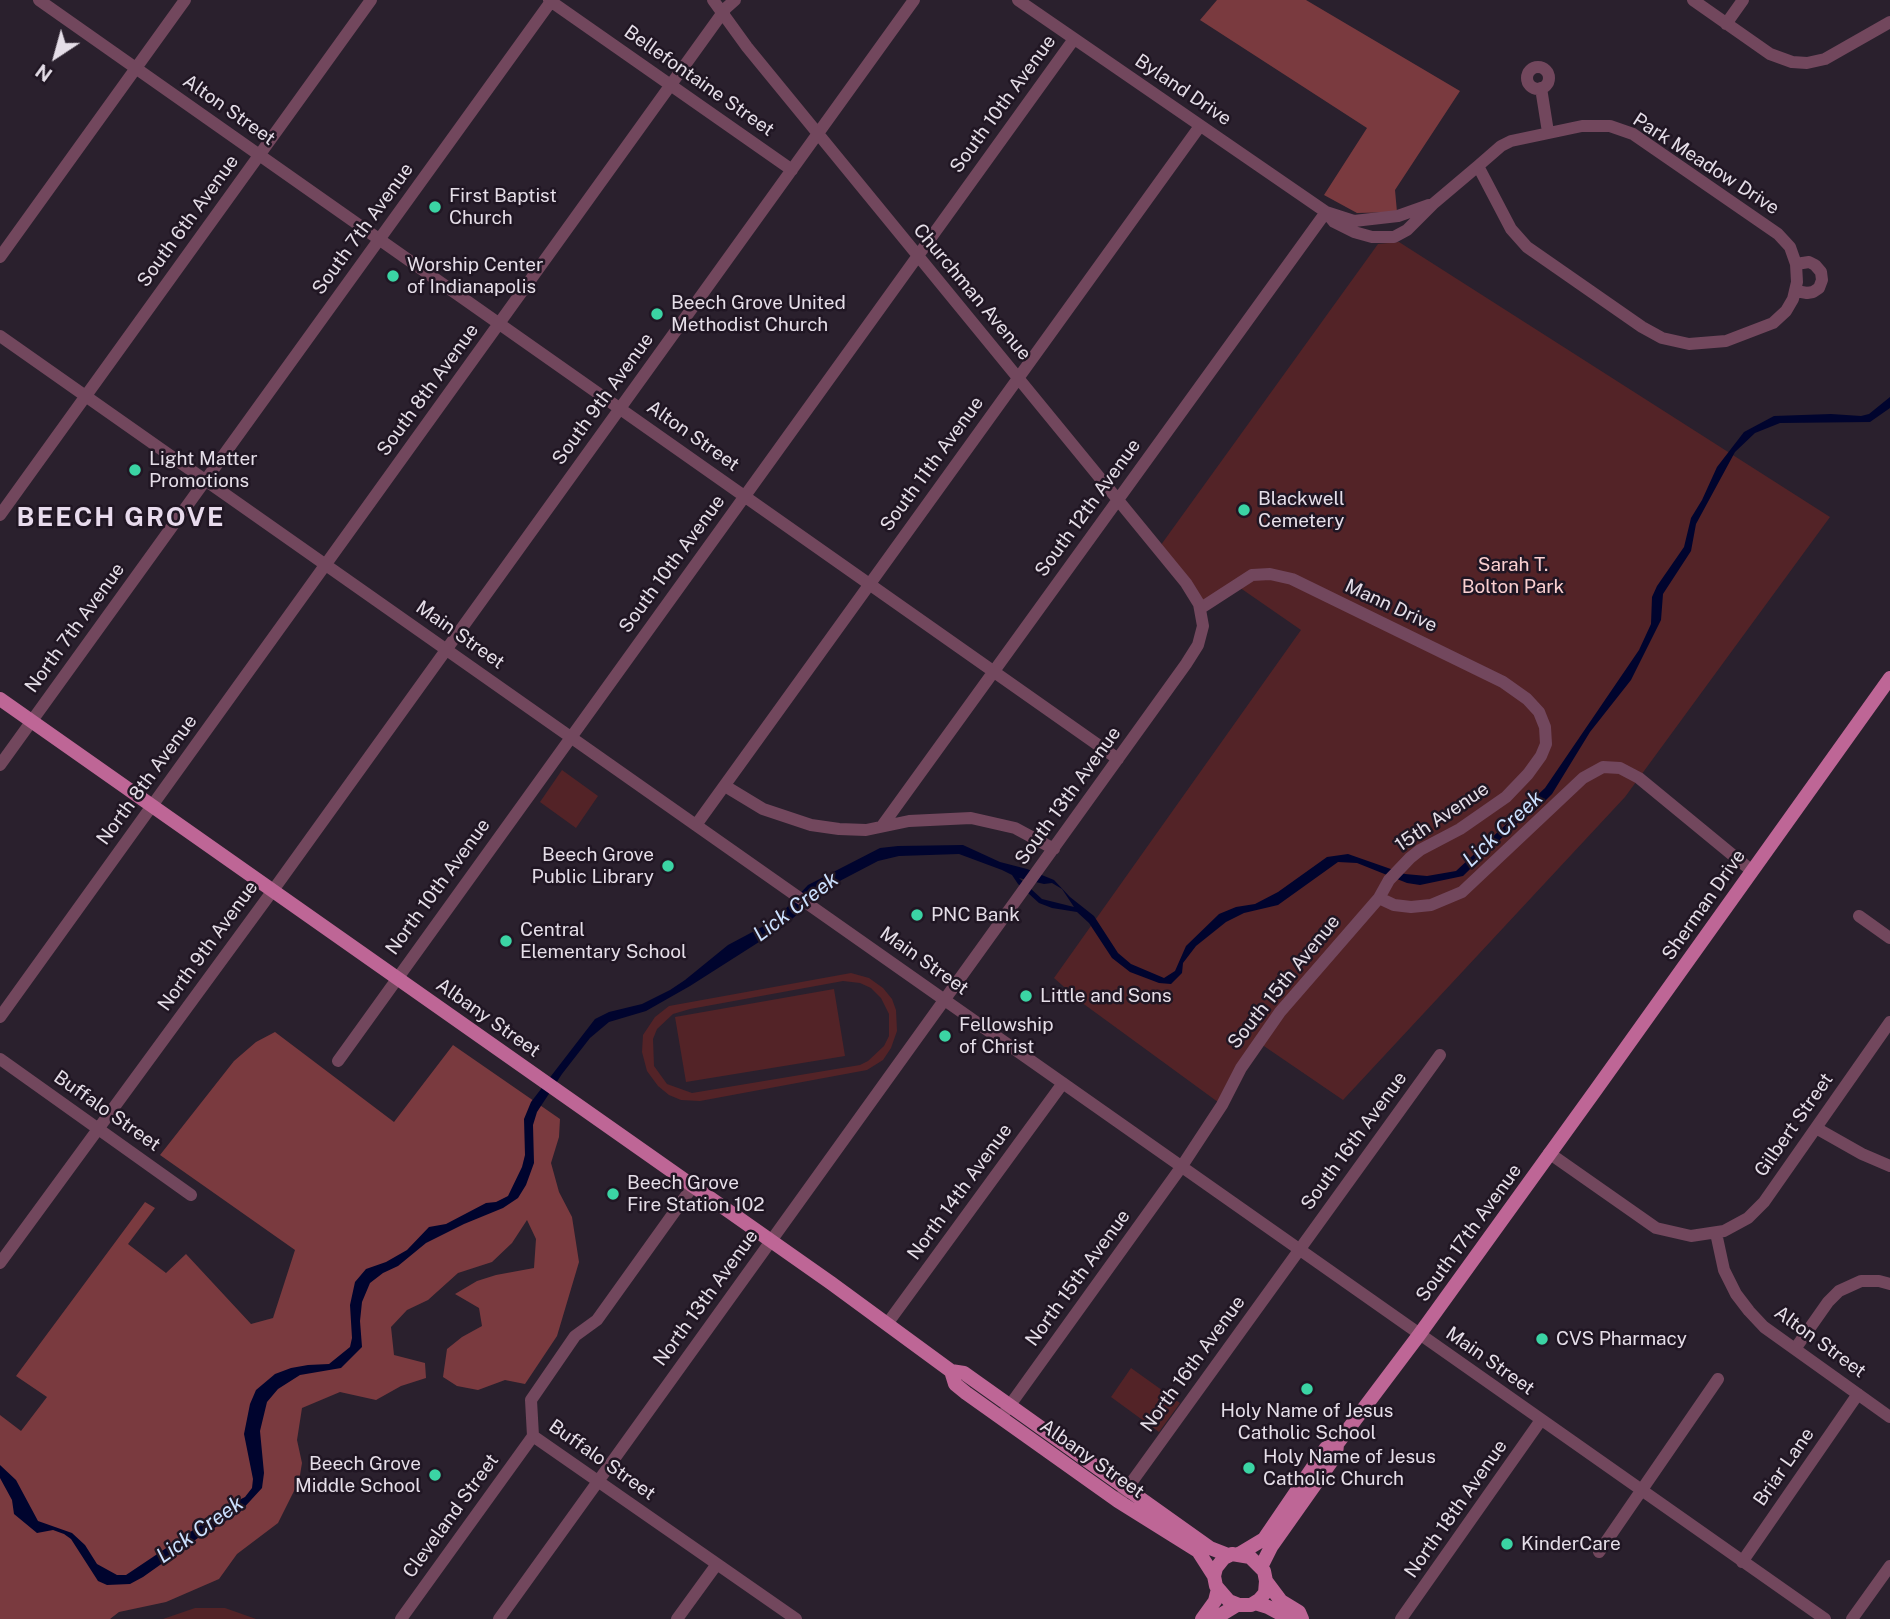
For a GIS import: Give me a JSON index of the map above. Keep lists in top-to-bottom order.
{
  "streets": {
    "main road": ["Sherman Drive", "Albany Street", "South 17th Avenue"],
    "street": [
      "Bellefontaine Street",
      "Byland Drive",
      "South 10th Avenue",
      "Alton Street",
      "Park Meadow Drive",
      "South 6th Avenue",
      "South 7th Avenue",
      "Churchman Avenue",
      "South 8th Avenue",
      "South 9th Avenue",
      "South 11th Avenue",
      "South 12th Avenue",
      "Mann Drive",
      "North 7th Avenue",
      "Main Street",
      "North 8th Avenue",
      "South 13th Avenue",
      "15th Avenue",
      "North 10th Avenue",
      "North 9th Avenue",
      "South 15th Avenue",
      "Buffalo Street",
      "Gilbert Street",
      "South 16th Avenue",
      "North 14th Avenue",
      "North 15th Avenue",
      "North 13th Avenue",
      "North 16th Avenue",
      "Briar Lane",
      "North 18th Avenue",
      "Cleveland Street"
    ]
  },
  "crossings": [
    ["Bellefontaine Street", "South 7th Avenue"],
    ["Bellefontaine Street", "South 8th Avenue"],
    ["Bellefontaine Street", "South 9th Avenue"],
    ["Byland Drive", "South 10th Avenue"],
    ["Byland Drive", "Park Meadow Drive"],
    ["Byland Drive", "South 11th Avenue"],
    ["Byland Drive", "South 12th Avenue"],
    ["South 10th Avenue", "Alton Street"],
    ["South 10th Avenue", "Churchman Avenue"],
    ["South 10th Avenue", "Main Street"],
    ["South 10th Avenue", "North 10th Avenue"],
    ["Alton Street", "South 6th Avenue"],
    ["Alton Street", "South 7th Avenue"],
    ["Alton Street", "South 8th Avenue"],
    ["Alton Street", "South 9th Avenue"],
    ["Alton Street", "South 11th Avenue"],
    ["Alton Street", "South 12th Avenue"],
    ["Alton Street", "South 13th Avenue"],
    ["Alton Street", "Gilbert Street"],
    ["Alton Street", "Briar Lane"],
    ["Park Meadow Drive", "South 12th Avenue"],
    ["South 6th Avenue", "Main Street"],
    ["South 7th Avenue", "North 7th Avenue"],
    ["South 7th Avenue", "Main Street"],
    ["Churchman Avenue", "South 8th Avenue"],
    ["Churchman Avenue", "South 9th Avenue"],
    ["Churchman Avenue", "South 11th Avenue"],
    ["Churchman Avenue", "South 12th Avenue"],
    ["Churchman Avenue", "Mann Drive"],
    ["Churchman Avenue", "South 13th Avenue"],
    ["South 8th Avenue", "Main Street"],
    ["South 8th Avenue", "North 8th Avenue"],
    ["South 9th Avenue", "Main Street"],
    ["South 9th Avenue", "North 9th Avenue"],
    ["South 11th Avenue", "Main Street"],
    ["Mann Drive", "South 13th Avenue"],
    ["Mann Drive", "15th Avenue"],
    ["North 7th Avenue", "Main Street"],
    ["North 7th Avenue", "Albany Street"],
    ["Main Street", "North 8th Avenue"],
    ["Main Street", "South 13th Avenue"],
    ["Main Street", "North 10th Avenue"],
    ["Main Street", "North 9th Avenue"],
    ["Main Street", "South 15th Avenue"],
    ["Main Street", "South 16th Avenue"],
    ["Main Street", "North 14th Avenue"],
    ["Main Street", "South 17th Avenue"],
    ["Main Street", "North 15th Avenue"],
    ["Main Street", "North 13th Avenue"],
    ["Main Street", "North 16th Avenue"],
    ["Main Street", "Briar Lane"],
    ["Main Street", "North 18th Avenue"],
    ["North 8th Avenue", "Albany Street"],
    ["South 13th Avenue", "North 13th Avenue"],
    ["15th Avenue", "South 15th Avenue"],
    ["North 10th Avenue", "Albany Street"],
    ["Sherman Drive", "South 17th Avenue"],
    ["North 9th Avenue", "Albany Street"],
    ["North 9th Avenue", "Buffalo Street"],
    ["South 15th Avenue", "North 15th Avenue"],
    ["Albany Street", "Buffalo Street"],
    ["Albany Street", "North 14th Avenue"],
    ["Albany Street", "North 15th Avenue"],
    ["Albany Street", "North 13th Avenue"],
    ["Albany Street", "North 16th Avenue"],
    ["Buffalo Street", "North 13th Avenue"],
    ["Buffalo Street", "Cleveland Street"],
    ["South 16th Avenue", "North 16th Avenue"]
  ],
  "districts": ["BEECH GROVE"],
  "water": ["Lick Creek"],
  "parks": ["Sarah T. Bolton Park"],
  "places": [
    "First Baptist Church",
    "Worship Center of Indianapolis",
    "Beech Grove United Methodist Church",
    "Light Matter Promotions",
    "Blackwell Cemetery",
    "Beech Grove Public Library",
    "PNC Bank",
    "Central Elementary School",
    "Little and Sons",
    "Fellowship of Christ",
    "Beech Grove Fire Station 102",
    "CVS Pharmacy",
    "Holy Name of Jesus Catholic School",
    "Holy Name of Jesus Catholic Church",
    "Beech Grove Middle School",
    "KinderCare"
  ],
  "north": "bottom left"
}
